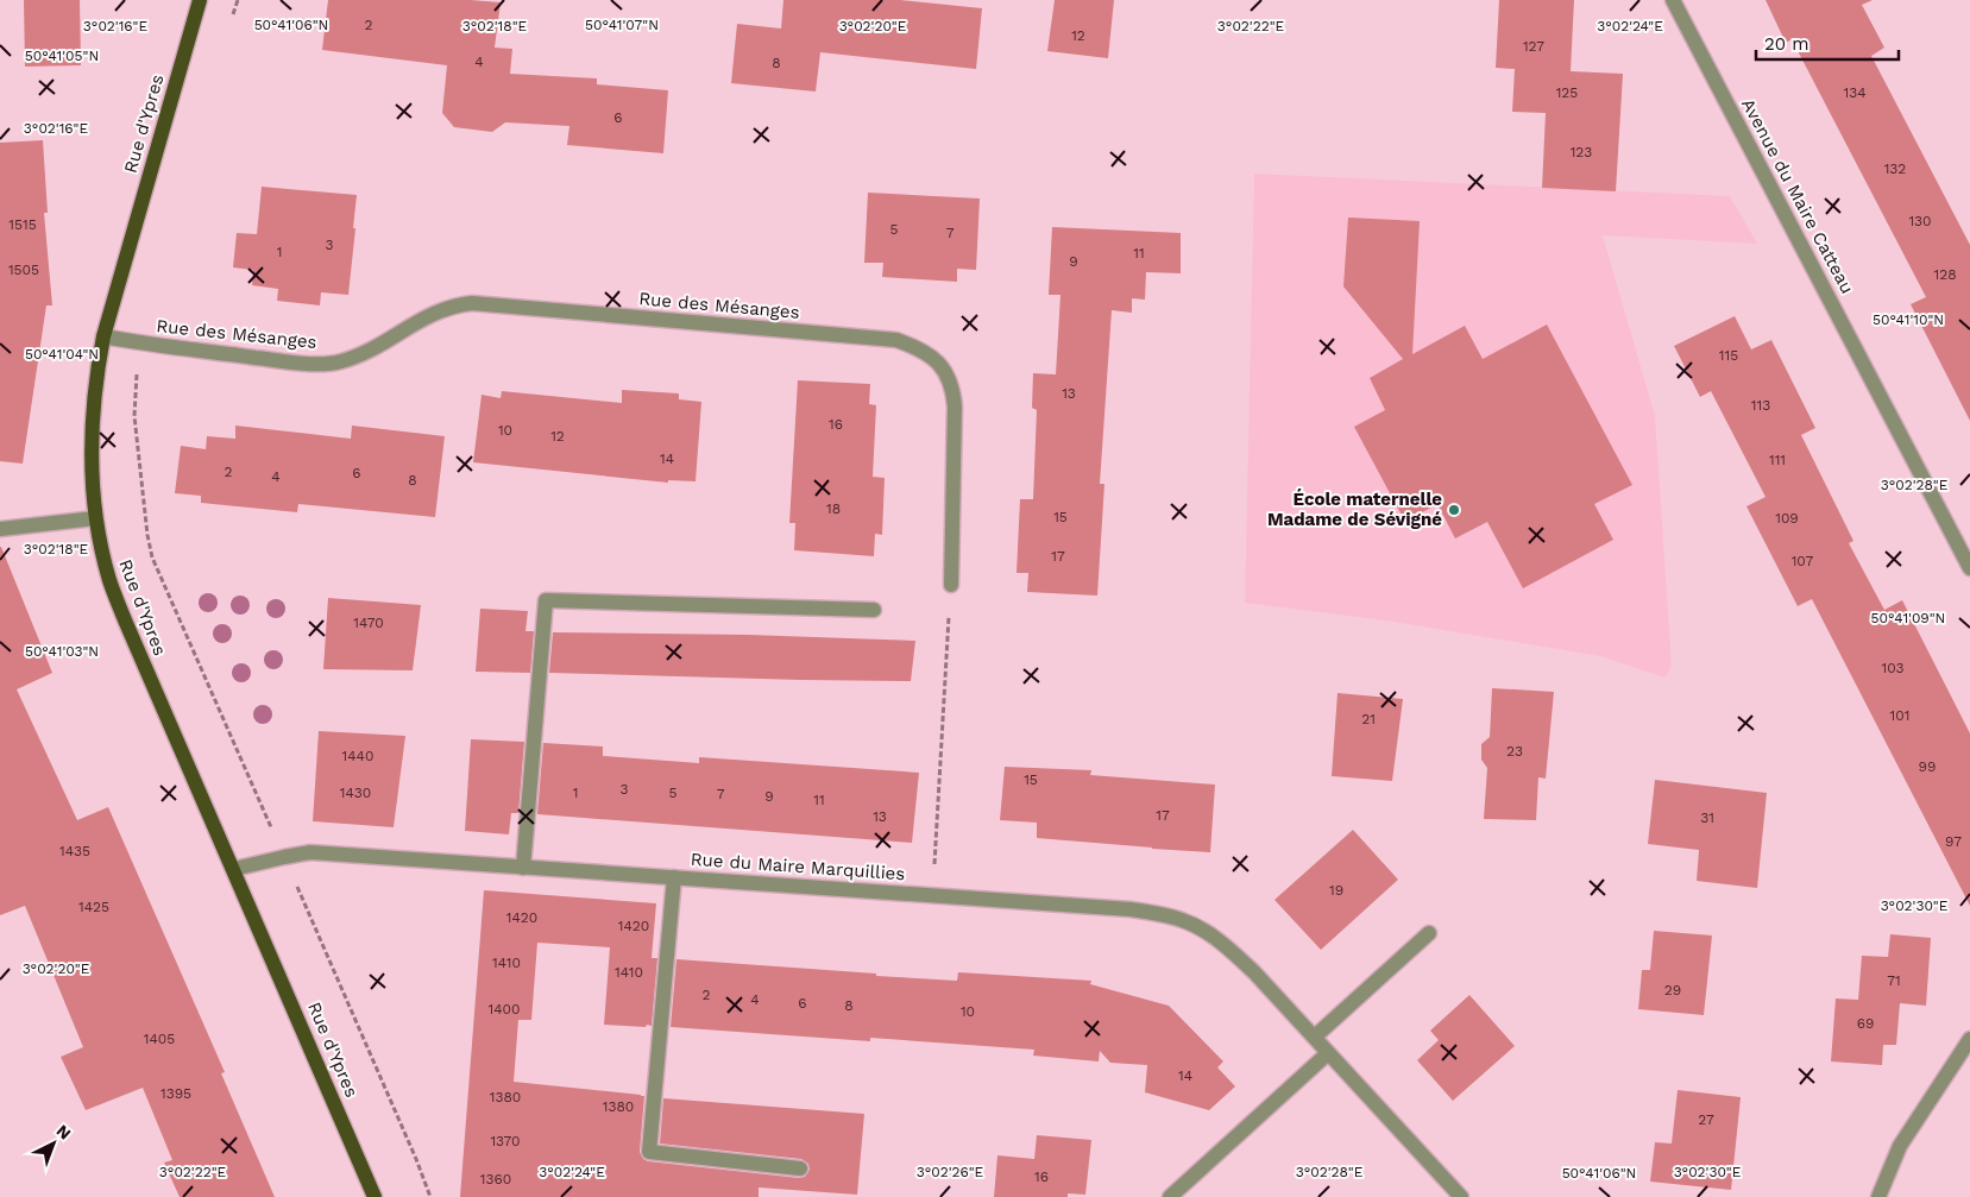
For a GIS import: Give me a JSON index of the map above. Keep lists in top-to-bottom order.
{
  "streets": {
    "main road": ["Rue d'Ypres"],
    "street": ["Avenue du Maire Catteau", "Rue des Mésanges", "Rue du Maire Marquillies"]
  },
  "crossings": [
    ["Rue d'Ypres", "Rue des Mésanges"],
    ["Rue d'Ypres", "Rue du Maire Marquillies"]
  ],
  "places": ["École maternelle Madame de Sévigné"],
  "house_numbers": [
    "2",
    "12",
    "127",
    "4",
    "8",
    "125",
    "134",
    "6",
    "123",
    "132",
    "130",
    "1515",
    "5",
    "7",
    "3",
    "1",
    "11",
    "9",
    "1505",
    "128",
    "115",
    "13",
    "113",
    "16",
    "10",
    "12",
    "14",
    "111",
    "2",
    "6",
    "4",
    "8",
    "18",
    "15",
    "109",
    "17",
    "107",
    "1470",
    "103",
    "101",
    "21",
    "23",
    "1440",
    "99",
    "15",
    "3",
    "1430",
    "1",
    "5",
    "7",
    "9",
    "11",
    "17",
    "13",
    "31",
    "97",
    "1435",
    "19",
    "1425",
    "1420",
    "1420",
    "1410",
    "1410",
    "71",
    "29",
    "2",
    "4",
    "6",
    "8",
    "1400",
    "10",
    "69",
    "1405",
    "14",
    "1395",
    "1380",
    "1380",
    "27",
    "1370",
    "16",
    "1360"
  ],
  "scale_bar": "20 m",
  "north": "top right",
  "coordinates": [
    "50°41'06\"N",
    "50°41'07\"N",
    "3°02'16\"E",
    "3°02'18\"E",
    "3°02'20\"E",
    "3°02'22\"E",
    "3°02'24\"E",
    "50°41'05\"N",
    "50°41'10\"N",
    "50°41'04\"N",
    "3°02'28\"E",
    "50°41'09\"N",
    "50°41'03\"N",
    "3°02'30\"E",
    "3°02'26\"E"
  ]
}
